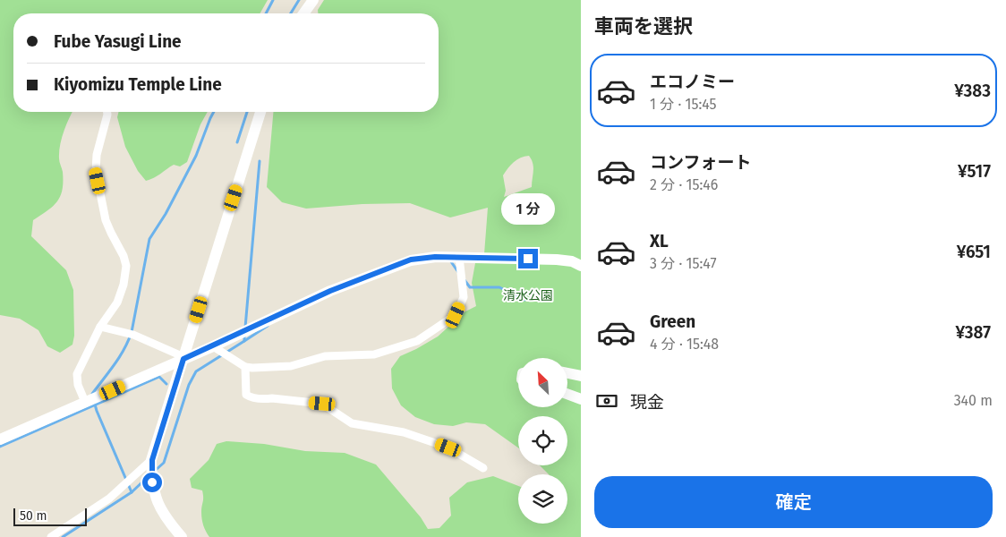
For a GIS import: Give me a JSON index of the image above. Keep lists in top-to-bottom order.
{
  "parks": ["清水公園"],
  "scale_bar": "50 m",
  "north": "top left",
  "page": {
    "heading": "車両を選択",
    "banner": ["Fube Yasugi Line", "Kiyomizu Temple Line"],
    "list": [
      {
        "name": "エコノミー",
        "note": "1 分 · 15:45",
        "value": "¥383"
      },
      {
        "name": "コンフォート",
        "note": "2 分 · 15:46",
        "value": "¥517"
      },
      {
        "name": "XL",
        "note": "3 分 · 15:47",
        "value": "¥651"
      },
      {
        "name": "Green",
        "note": "4 分 · 15:48",
        "value": "¥387"
      }
    ],
    "bubble": "1 分",
    "pay": ["現金", "340 m"],
    "buttons": "確定",
    "scale": "50 m"
  }
}
